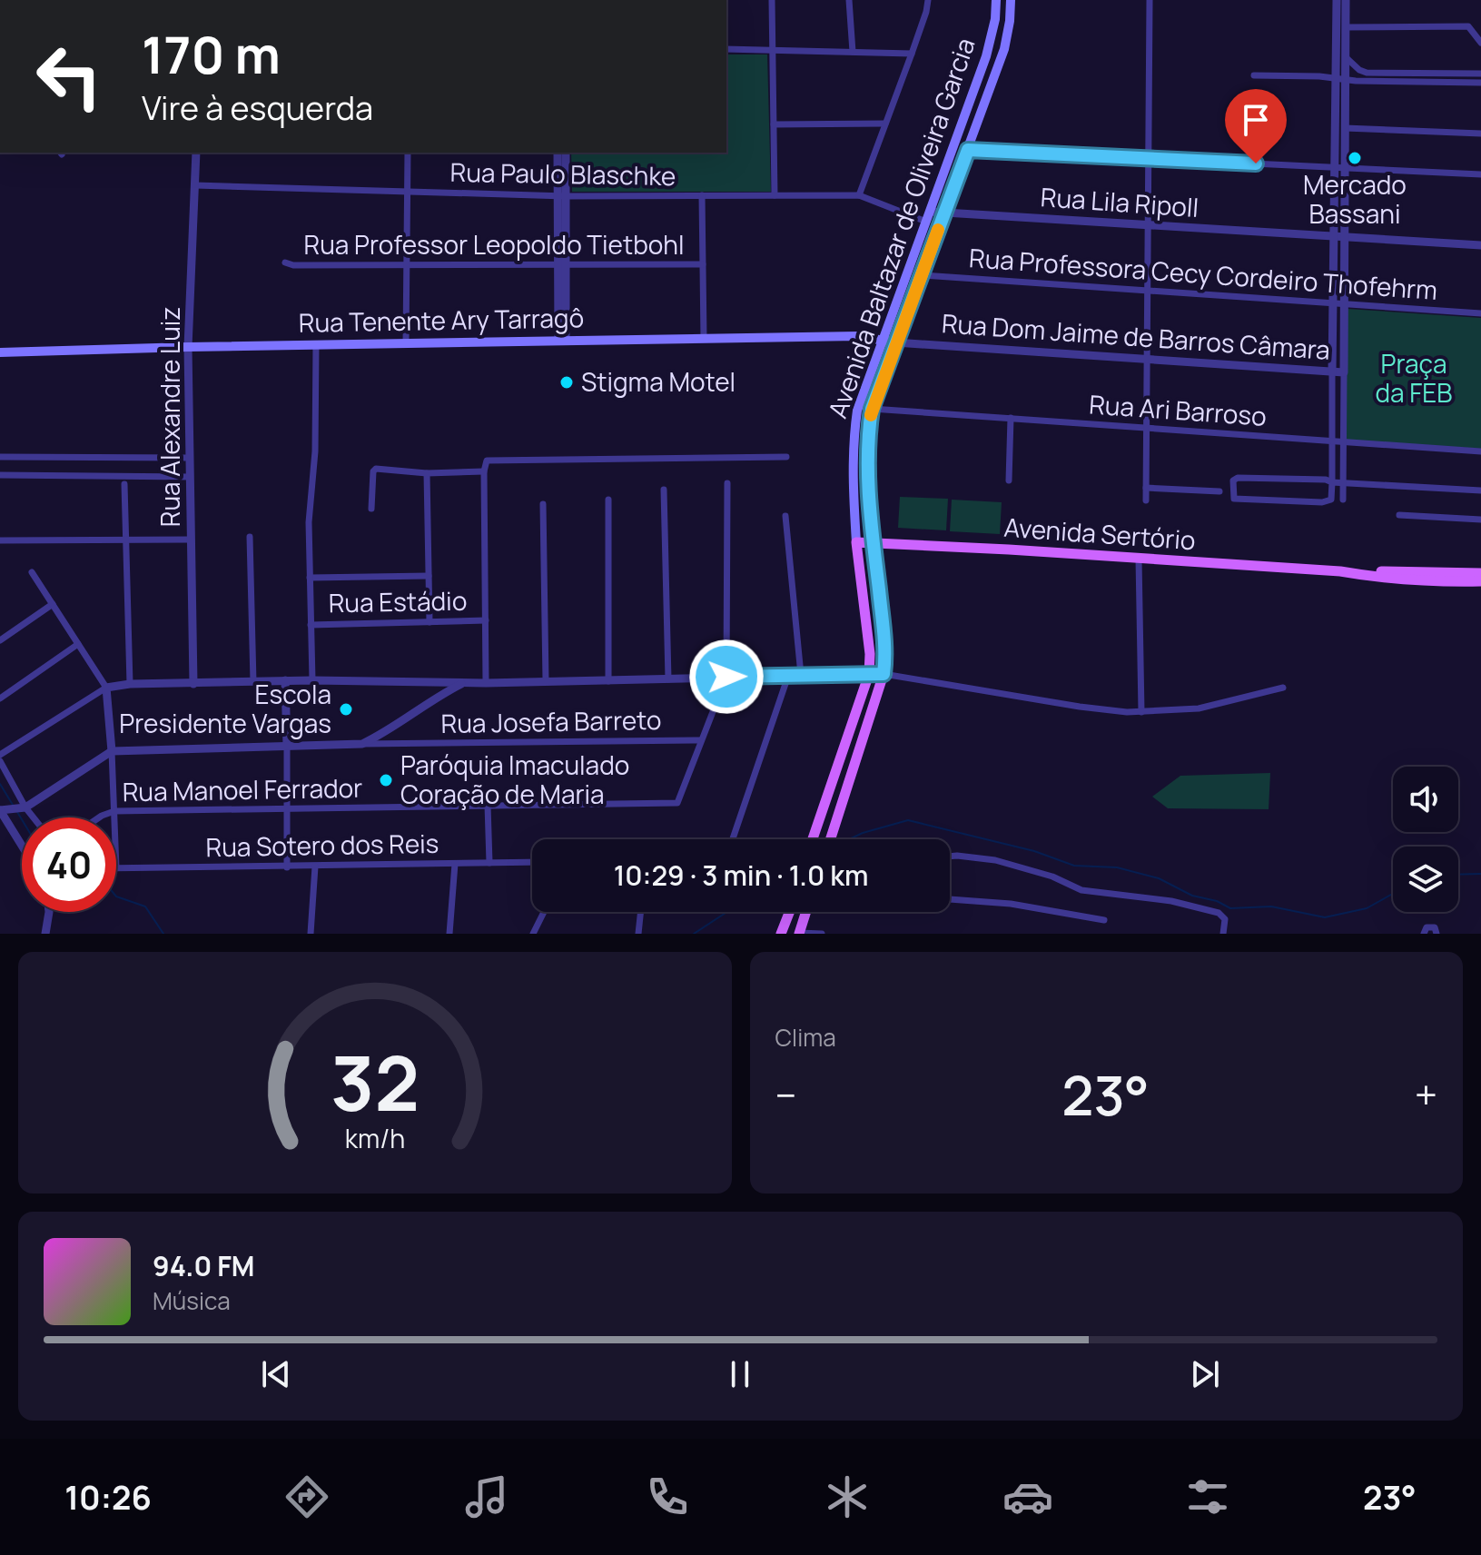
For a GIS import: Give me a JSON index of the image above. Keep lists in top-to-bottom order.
{
  "streets": {
    "main road": [
      "Avenida Baltazar de Oliveira Garcia",
      "Rua Tenente Ary Tarragô",
      "Rua Dom Jaime de Barros Câmara",
      "Avenida Sertório"
    ],
    "street": [
      "Rua Paulo Blaschke",
      "Rua Lila Ripoll",
      "Rua Professor Leopoldo Tietbohl",
      "Rua Professora Cecy Cordeiro Thofehrm",
      "Rua Ari Barroso",
      "Rua Alexandre Luiz",
      "Rua Estádio",
      "Rua Josefa Barreto",
      "Rua Manoel Ferrador",
      "Rua Sotero dos Reis"
    ]
  },
  "crossings": [
    ["Rua Paulo Blaschke", "Rua Lila Ripoll"],
    ["Rua Paulo Blaschke", "Avenida Baltazar de Oliveira Garcia"],
    ["Rua Paulo Blaschke", "Rua Alexandre Luiz"],
    ["Rua Lila Ripoll", "Avenida Baltazar de Oliveira Garcia"],
    ["Avenida Baltazar de Oliveira Garcia", "Rua Professora Cecy Cordeiro Thofehrm"],
    ["Avenida Baltazar de Oliveira Garcia", "Rua Tenente Ary Tarragô"],
    ["Avenida Baltazar de Oliveira Garcia", "Rua Dom Jaime de Barros Câmara"],
    ["Avenida Baltazar de Oliveira Garcia", "Rua Ari Barroso"],
    ["Avenida Baltazar de Oliveira Garcia", "Avenida Sertório"],
    ["Rua Tenente Ary Tarragô", "Rua Dom Jaime de Barros Câmara"],
    ["Rua Tenente Ary Tarragô", "Rua Alexandre Luiz"],
    ["Rua Josefa Barreto", "Rua Manoel Ferrador"]
  ],
  "parks": ["Praça da FEB"],
  "places": [
    "Mercado Bassani",
    "Stigma Motel",
    "Escola Presidente Vargas",
    "Paróquia Imaculado Coração de Maria"
  ],
  "page": {
    "turn": ["170 m", "Vire à esquerda"],
    "limit": "40",
    "trip": "10:29 · 3 min · 1.0 km",
    "tile": "Clima",
    "heat": ["−", "23°", "+"],
    "song": ["94.0 FM", "Música"],
    "tabs": ["10:26", "23°"],
    "gauge": ["32", "km/h"]
  }
}
